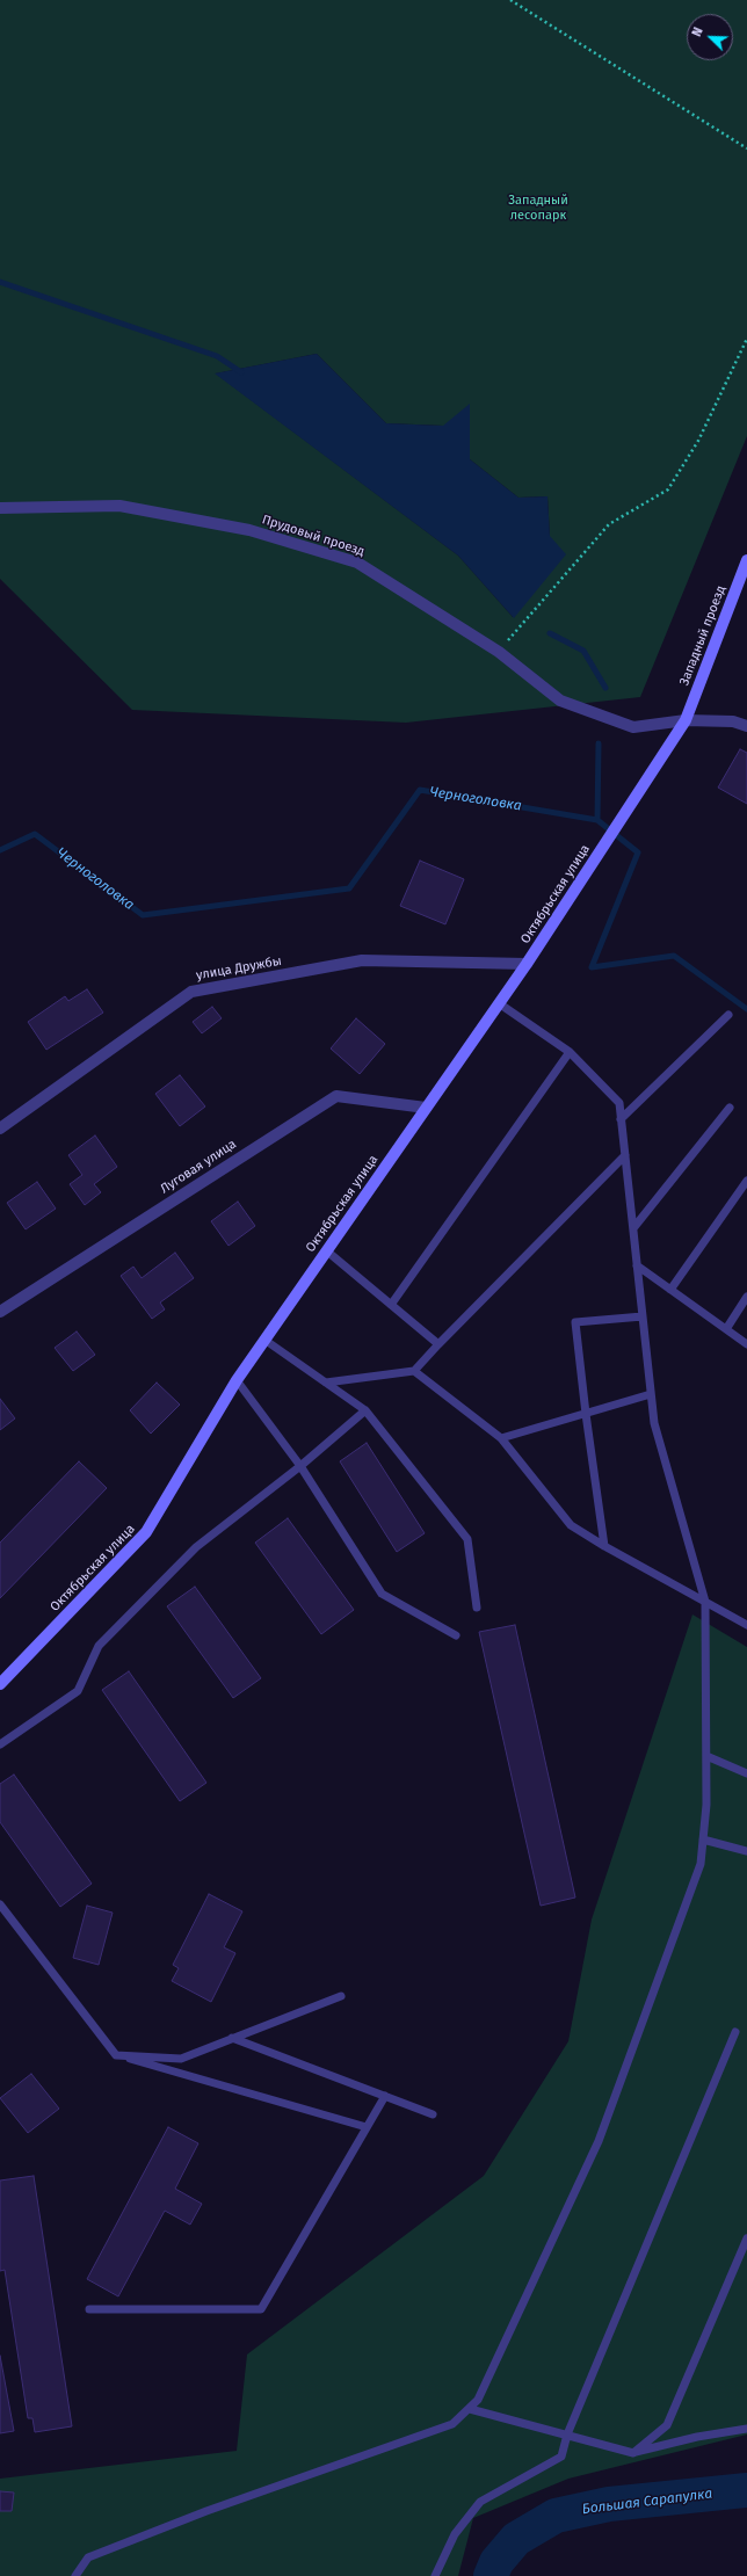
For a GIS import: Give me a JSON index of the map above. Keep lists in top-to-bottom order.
{
  "streets": {
    "street": [
      "Прудовый проезд",
      "Западный проезд",
      "Октябрьская улица",
      "улица Дружбы",
      "Луговая улица"
    ]
  },
  "crossings": [
    ["Прудовый проезд", "Западный проезд"],
    ["Прудовый проезд", "Октябрьская улица"],
    ["Западный проезд", "Октябрьская улица"],
    ["Октябрьская улица", "улица Дружбы"],
    ["Октябрьская улица", "Луговая улица"]
  ],
  "water": ["Черноголовка", "Большая Сарапулка"],
  "parks": ["Западный лесопарк"],
  "north": "top left"
}
